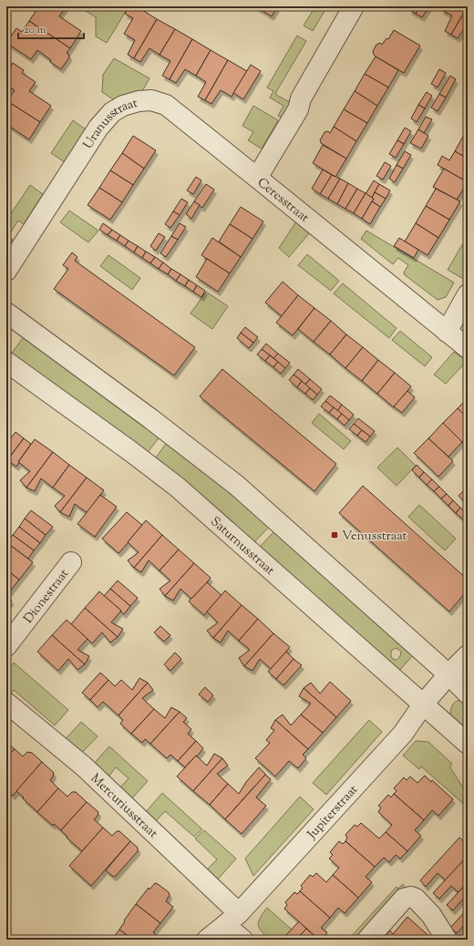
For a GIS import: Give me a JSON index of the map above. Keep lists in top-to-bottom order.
{
  "streets": {
    "street": [
      "Uranusstraat",
      "Ceresstraat",
      "Saturnusstraat",
      "Dionestraat",
      "Mercuriusstraat",
      "Jupiterstraat"
    ]
  },
  "crossings": [
    ["Uranusstraat", "Ceresstraat"],
    ["Saturnusstraat", "Jupiterstraat"],
    ["Mercuriusstraat", "Jupiterstraat"]
  ],
  "places": {
    "transit": ["Venusstraat"]
  },
  "scale_bar": "20 m"
}
